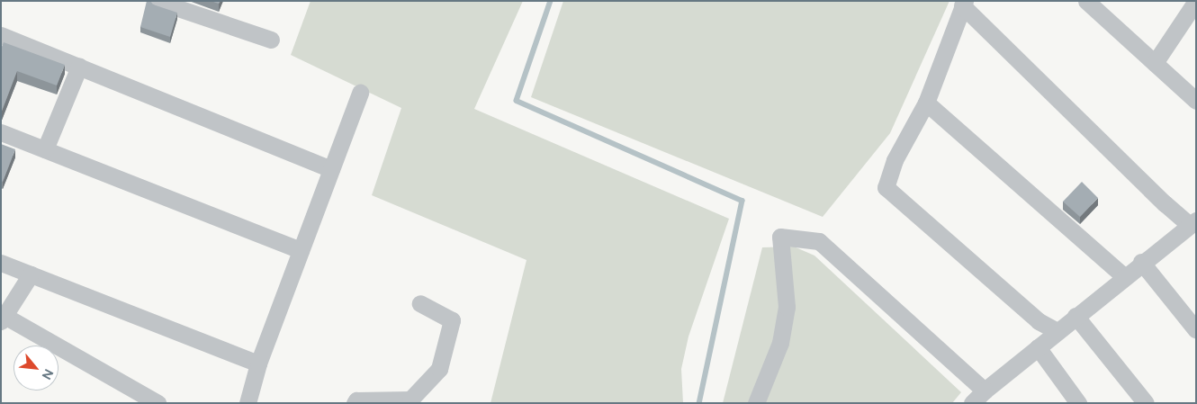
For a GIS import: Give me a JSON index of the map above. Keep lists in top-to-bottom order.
{
  "north": "bottom right"
}
